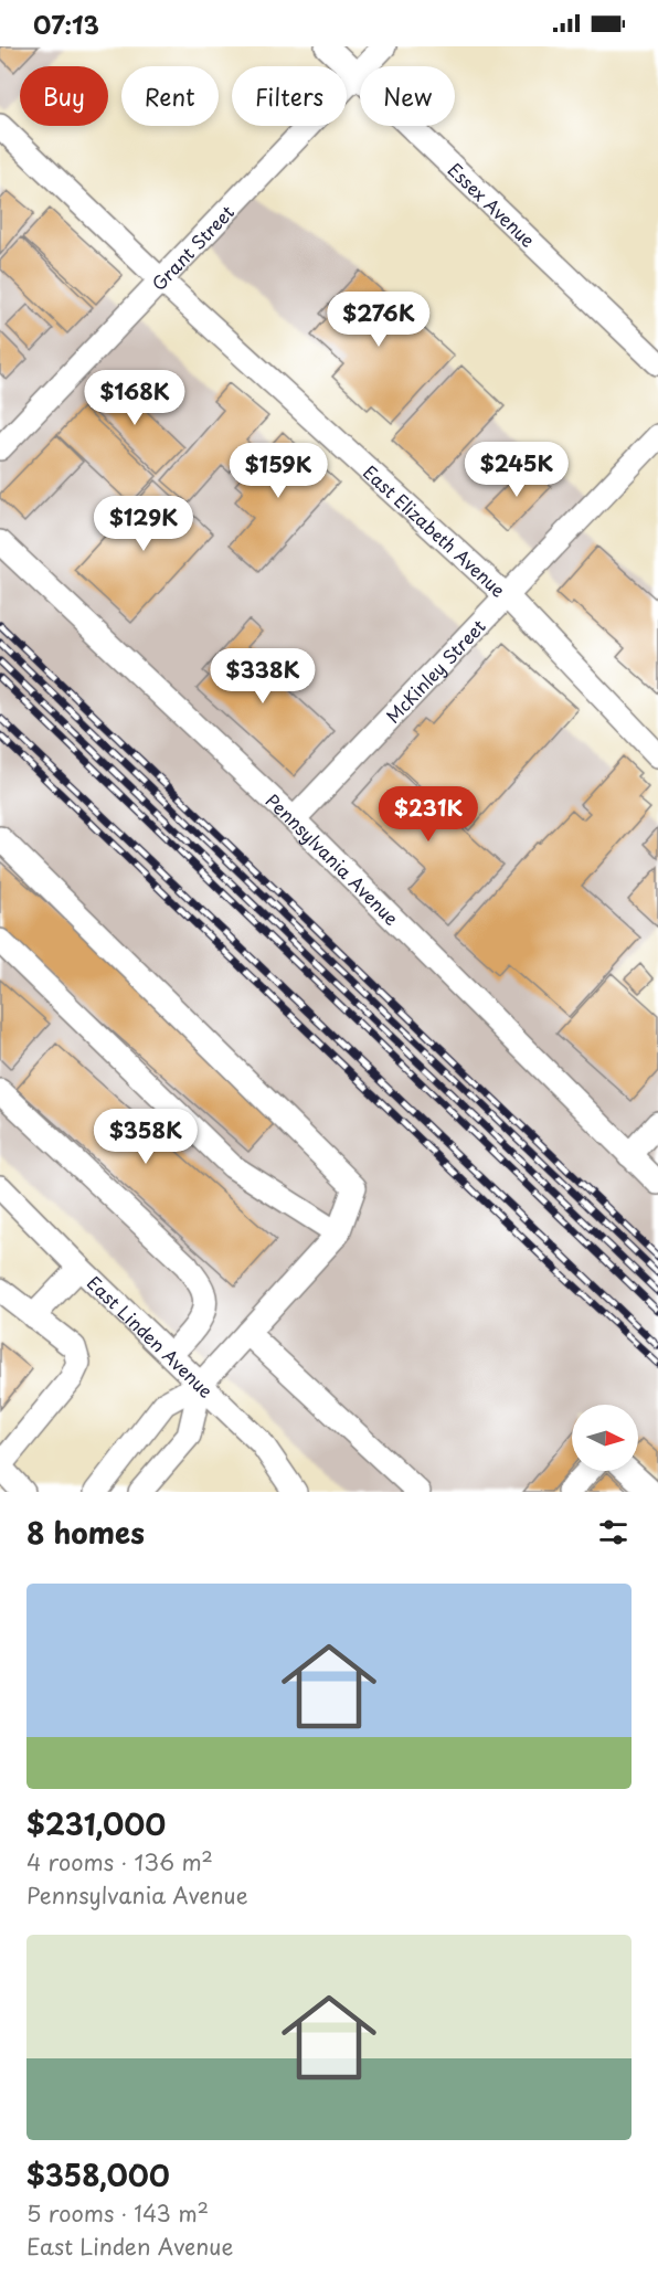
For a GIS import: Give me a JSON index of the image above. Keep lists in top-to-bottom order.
{
  "streets": {
    "street": [
      "Essex Avenue",
      "Grant Street",
      "East Elizabeth Avenue",
      "McKinley Street",
      "Pennsylvania Avenue",
      "East Linden Avenue"
    ]
  },
  "crossings": [
    ["Essex Avenue", "Grant Street"],
    ["Grant Street", "East Elizabeth Avenue"],
    ["East Elizabeth Avenue", "McKinley Street"],
    ["McKinley Street", "Pennsylvania Avenue"]
  ],
  "north": "right",
  "page": {
    "status": "07:13",
    "chip": [
      "Buy",
      "Rent",
      "Filters",
      "New"
    ],
    "price": [
      "$276K",
      "$168K",
      "$245K",
      "$159K",
      "$129K",
      "$338K",
      "$231K",
      "$358K"
    ],
    "heading": "8 homes",
    "list": [
      {
        "name": "$231,000",
        "note": "4 rooms · 136 m² · Pennsylvania Avenue"
      },
      {
        "name": "$358,000",
        "note": "5 rooms · 143 m² · East Linden Avenue"
      }
    ]
  }
}
